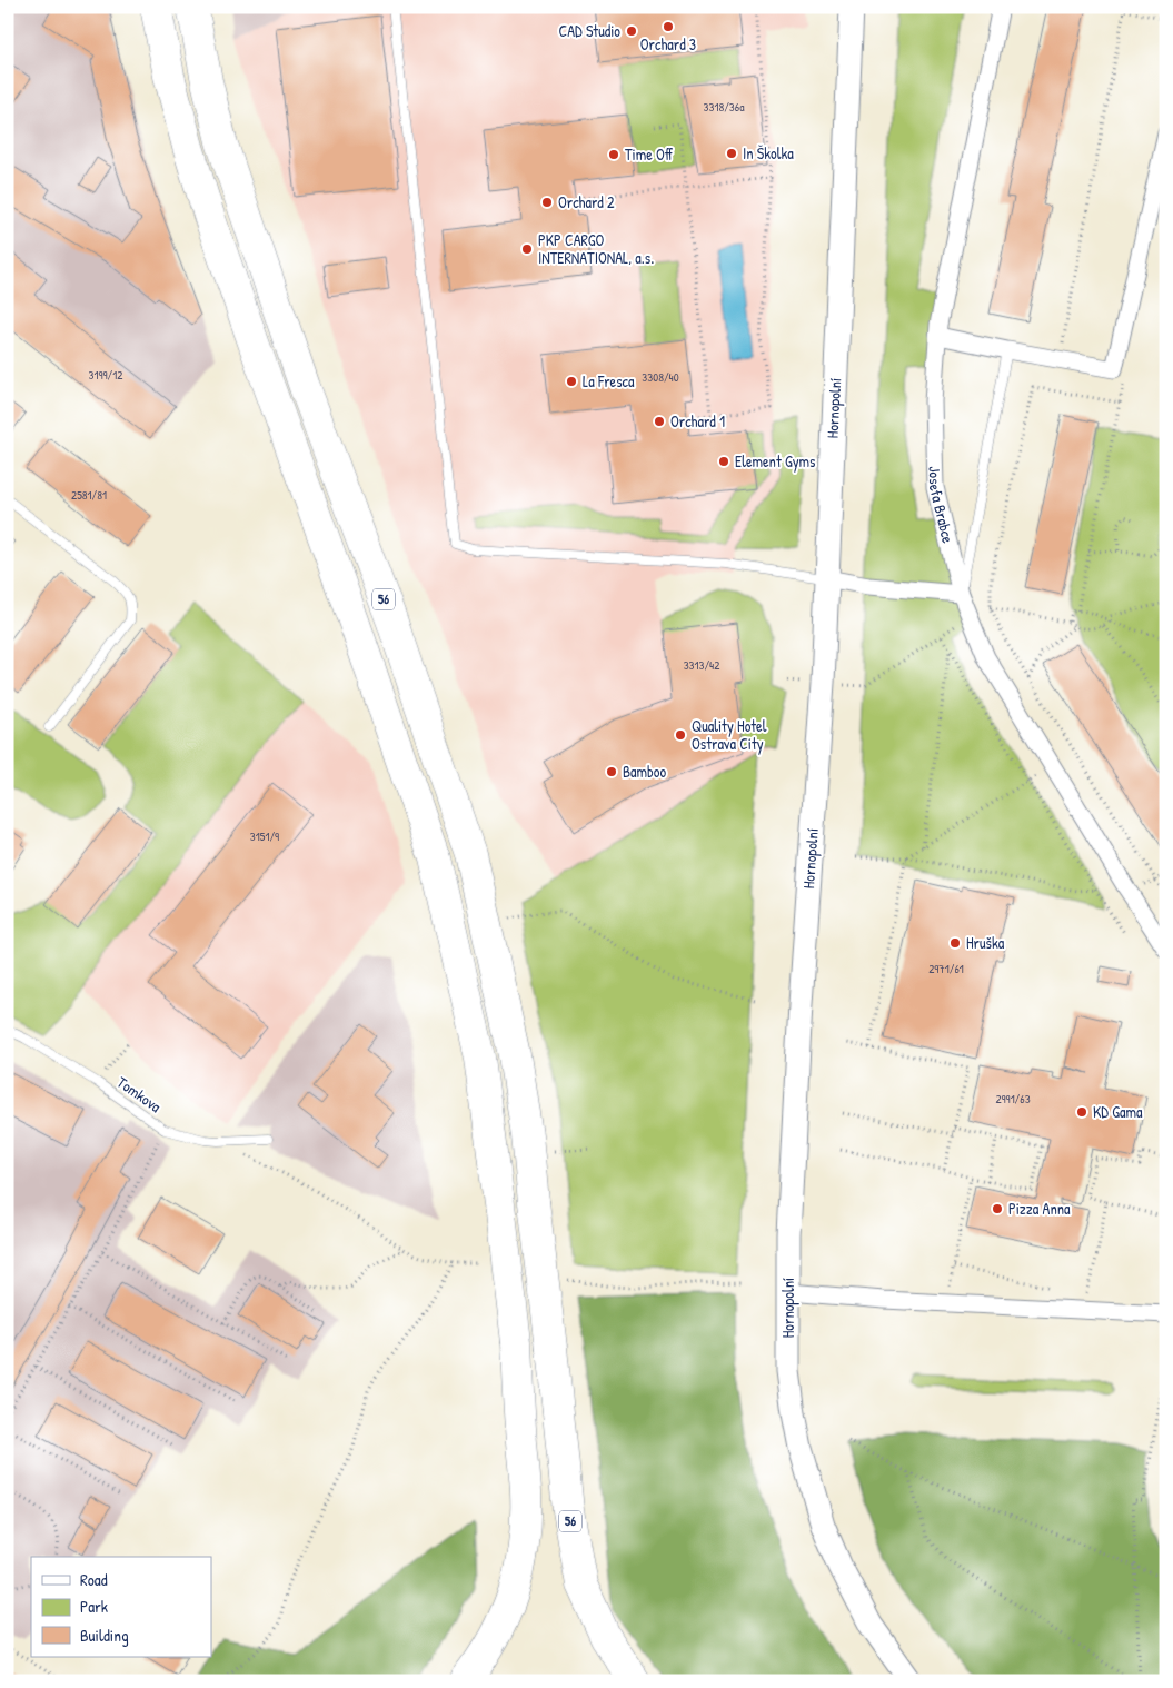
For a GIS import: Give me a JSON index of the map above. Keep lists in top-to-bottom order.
{
  "streets": {
    "highway": ["56"],
    "street": ["Hornopolní", "Josefa Brabce"],
    "lane": ["Tomkova"]
  },
  "places": [
    "Orchard 3",
    "CAD Studio",
    "In Školka",
    "Time Off",
    "Orchard 2",
    "PKP CARGO INTERNATIONAL, a.s.",
    "La Fresca",
    "Orchard 1",
    "Element Gyms",
    "Quality Hotel Ostrava City",
    "Bamboo",
    "Hruška",
    "KD Gama",
    "Pizza Anna"
  ],
  "house_numbers": [
    "3318/36a",
    "3199/12",
    "3308/40",
    "2581/81",
    "3313/42",
    "3151/9",
    "2971/61",
    "2991/63"
  ],
  "legend": ["Road", "Park", "Building"]
}
